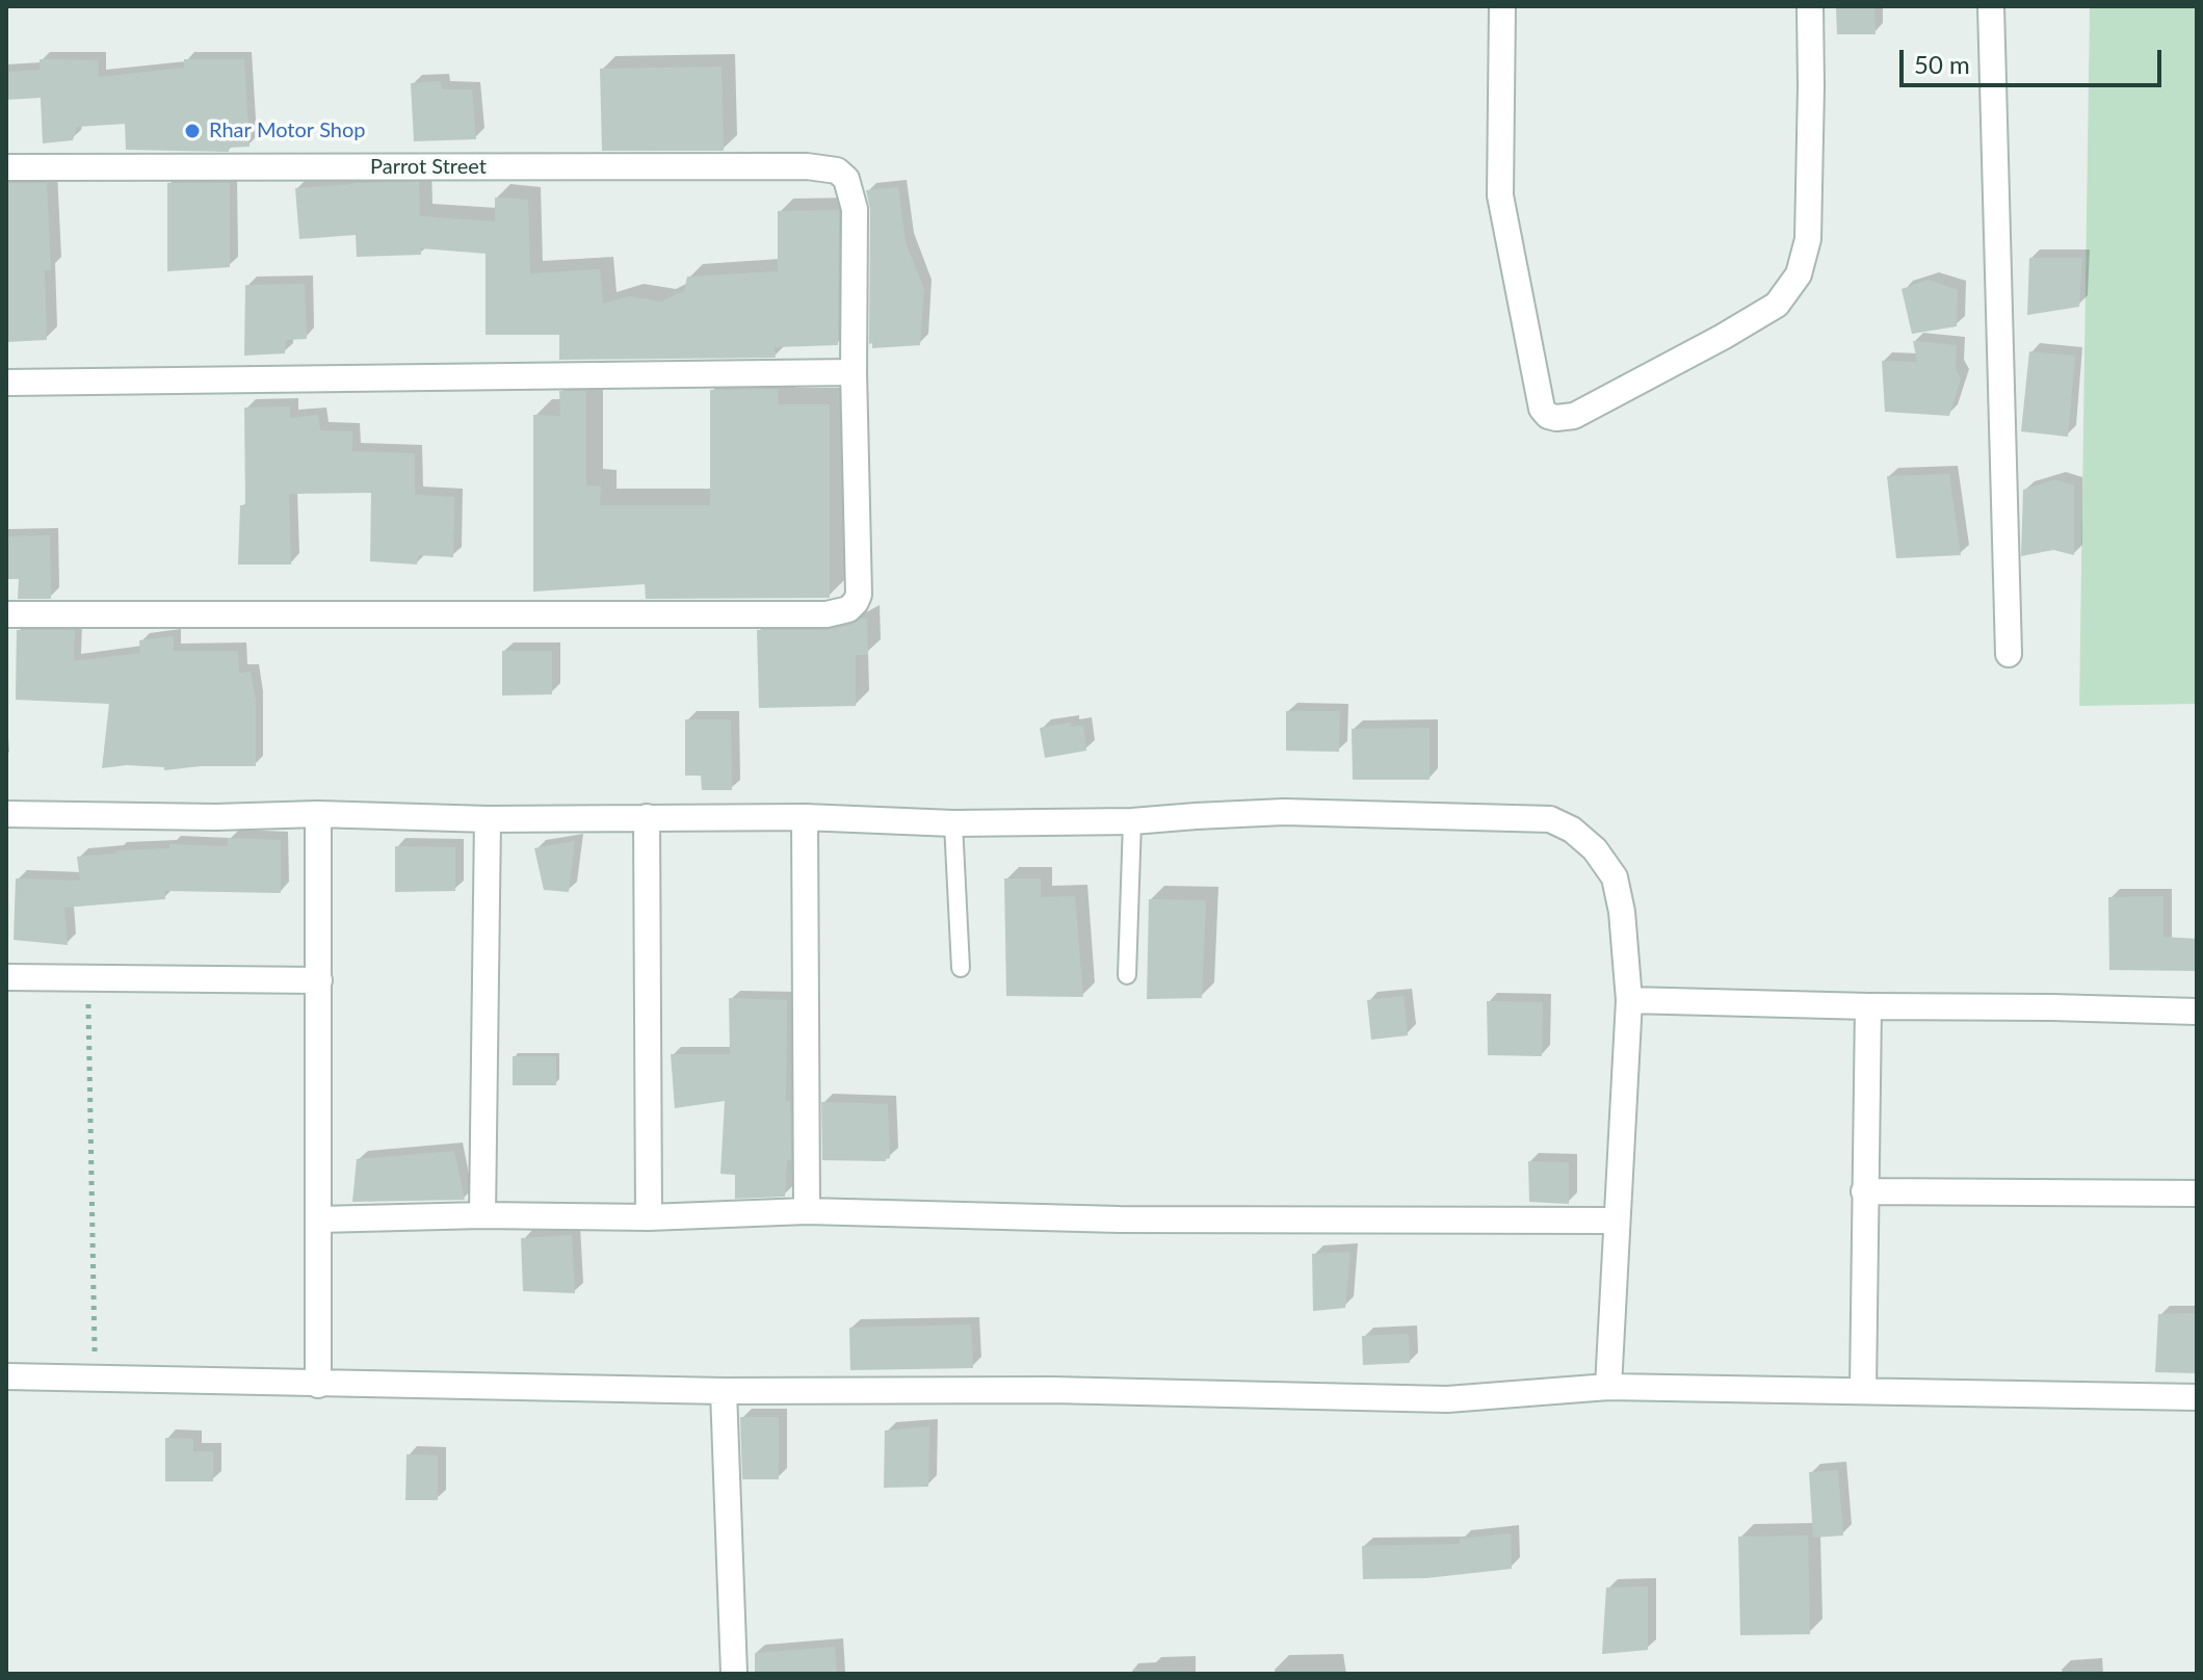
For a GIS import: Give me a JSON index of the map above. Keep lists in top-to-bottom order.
{
  "streets": {
    "street": ["Parrot Street"]
  },
  "places": ["Rhar Motor Shop"],
  "scale_bar": "50 m"
}
